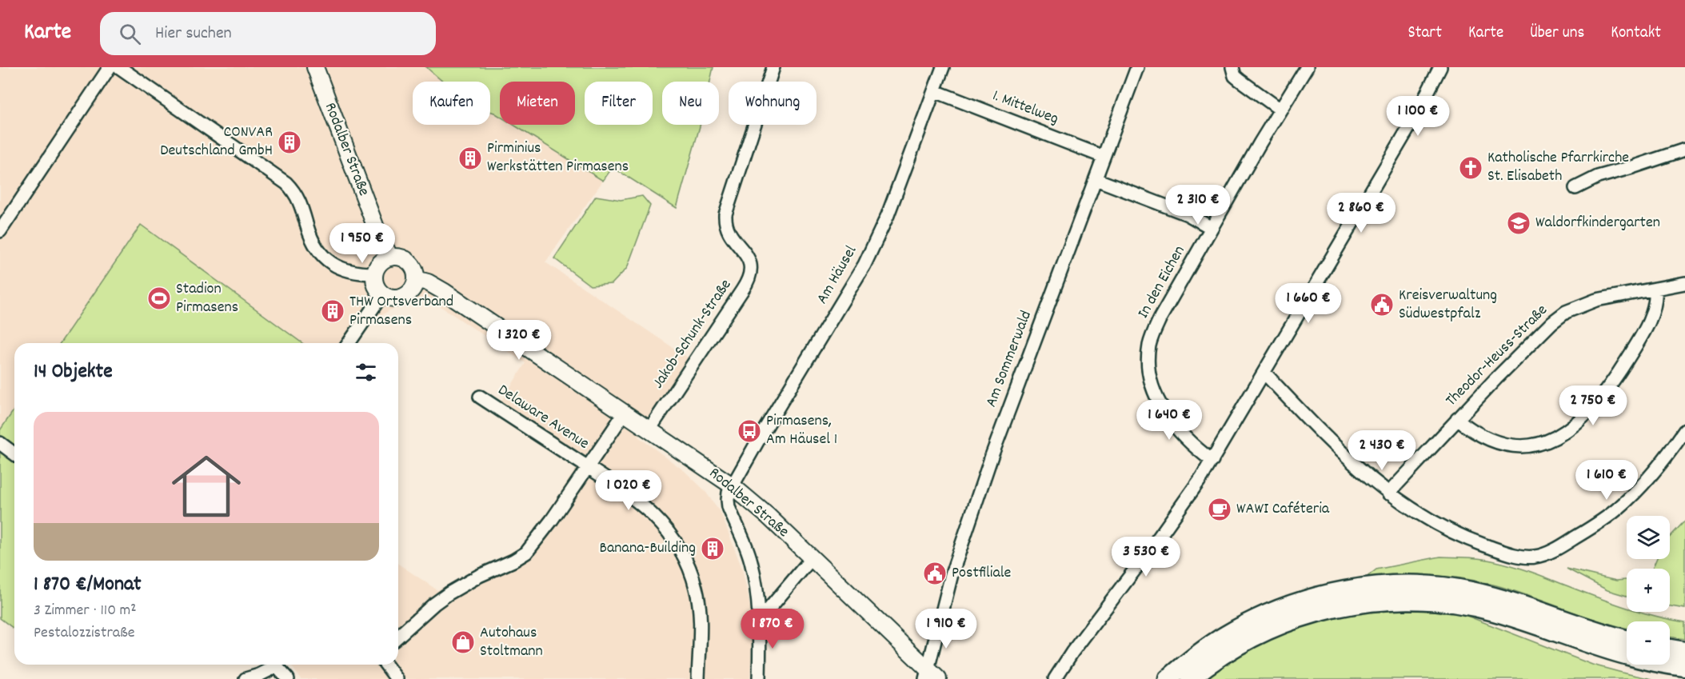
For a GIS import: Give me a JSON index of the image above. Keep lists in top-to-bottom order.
{
  "streets": {
    "main road": ["Rodalber Straße"],
    "street": [
      "1. Mittelweg",
      "Am Häusel",
      "In den Eichen",
      "Jakob-Schunk-Straße",
      "Theodor-Heuss-Straße",
      "Am Sommerwald",
      "Delaware Avenue"
    ]
  },
  "crossings": [
    ["1. Mittelweg", "Am Häusel"],
    ["1. Mittelweg", "Am Sommerwald"],
    ["Rodalber Straße", "Am Häusel"],
    ["Rodalber Straße", "Jakob-Schunk-Straße"],
    ["Rodalber Straße", "Am Sommerwald"]
  ],
  "places": {
    "building": [
      "CONVAR Deutschland GmbH",
      "Pirminius Werkstätten Pirmasens",
      "THW Ortsverband Pirmasens",
      "Banana-Building"
    ],
    "church": ["Katholische Pfarrkirche St. Elisabeth"],
    "school or university": ["Waldorfkindergarten"],
    "sports": ["Stadion Pirmasens"],
    "public building": ["Kreisverwaltung Südwestpfalz", "Postfiliale"],
    "bus stop": ["Pirmasens, Am Häusel 1"],
    "cafe": ["WAWI Caféteria"],
    "shop": ["Autohaus Stoltmann"]
  },
  "page": {
    "header": "Karte",
    "search": "Hier suchen",
    "nav": [
      "Start",
      "Karte",
      "Über uns",
      "Kontakt"
    ],
    "chip": [
      "Kaufen",
      "Mieten",
      "Filter",
      "Neu",
      "Wohnung"
    ],
    "price": [
      "1 100 €",
      "2 310 €",
      "2 860 €",
      "1 950 €",
      "1 660 €",
      "1 320 €",
      "2 750 €",
      "1 640 €",
      "2 430 €",
      "1 610 €",
      "1 020 €",
      "3 530 €",
      "1 870 €",
      "1 910 €"
    ],
    "heading": "14 Objekte",
    "list": [
      {
        "name": "1 870 €/Monat",
        "note": "3 Zimmer · 110 m² · Pestalozzistraße"
      }
    ],
    "map_buttons": ["+", "−"]
  }
}
